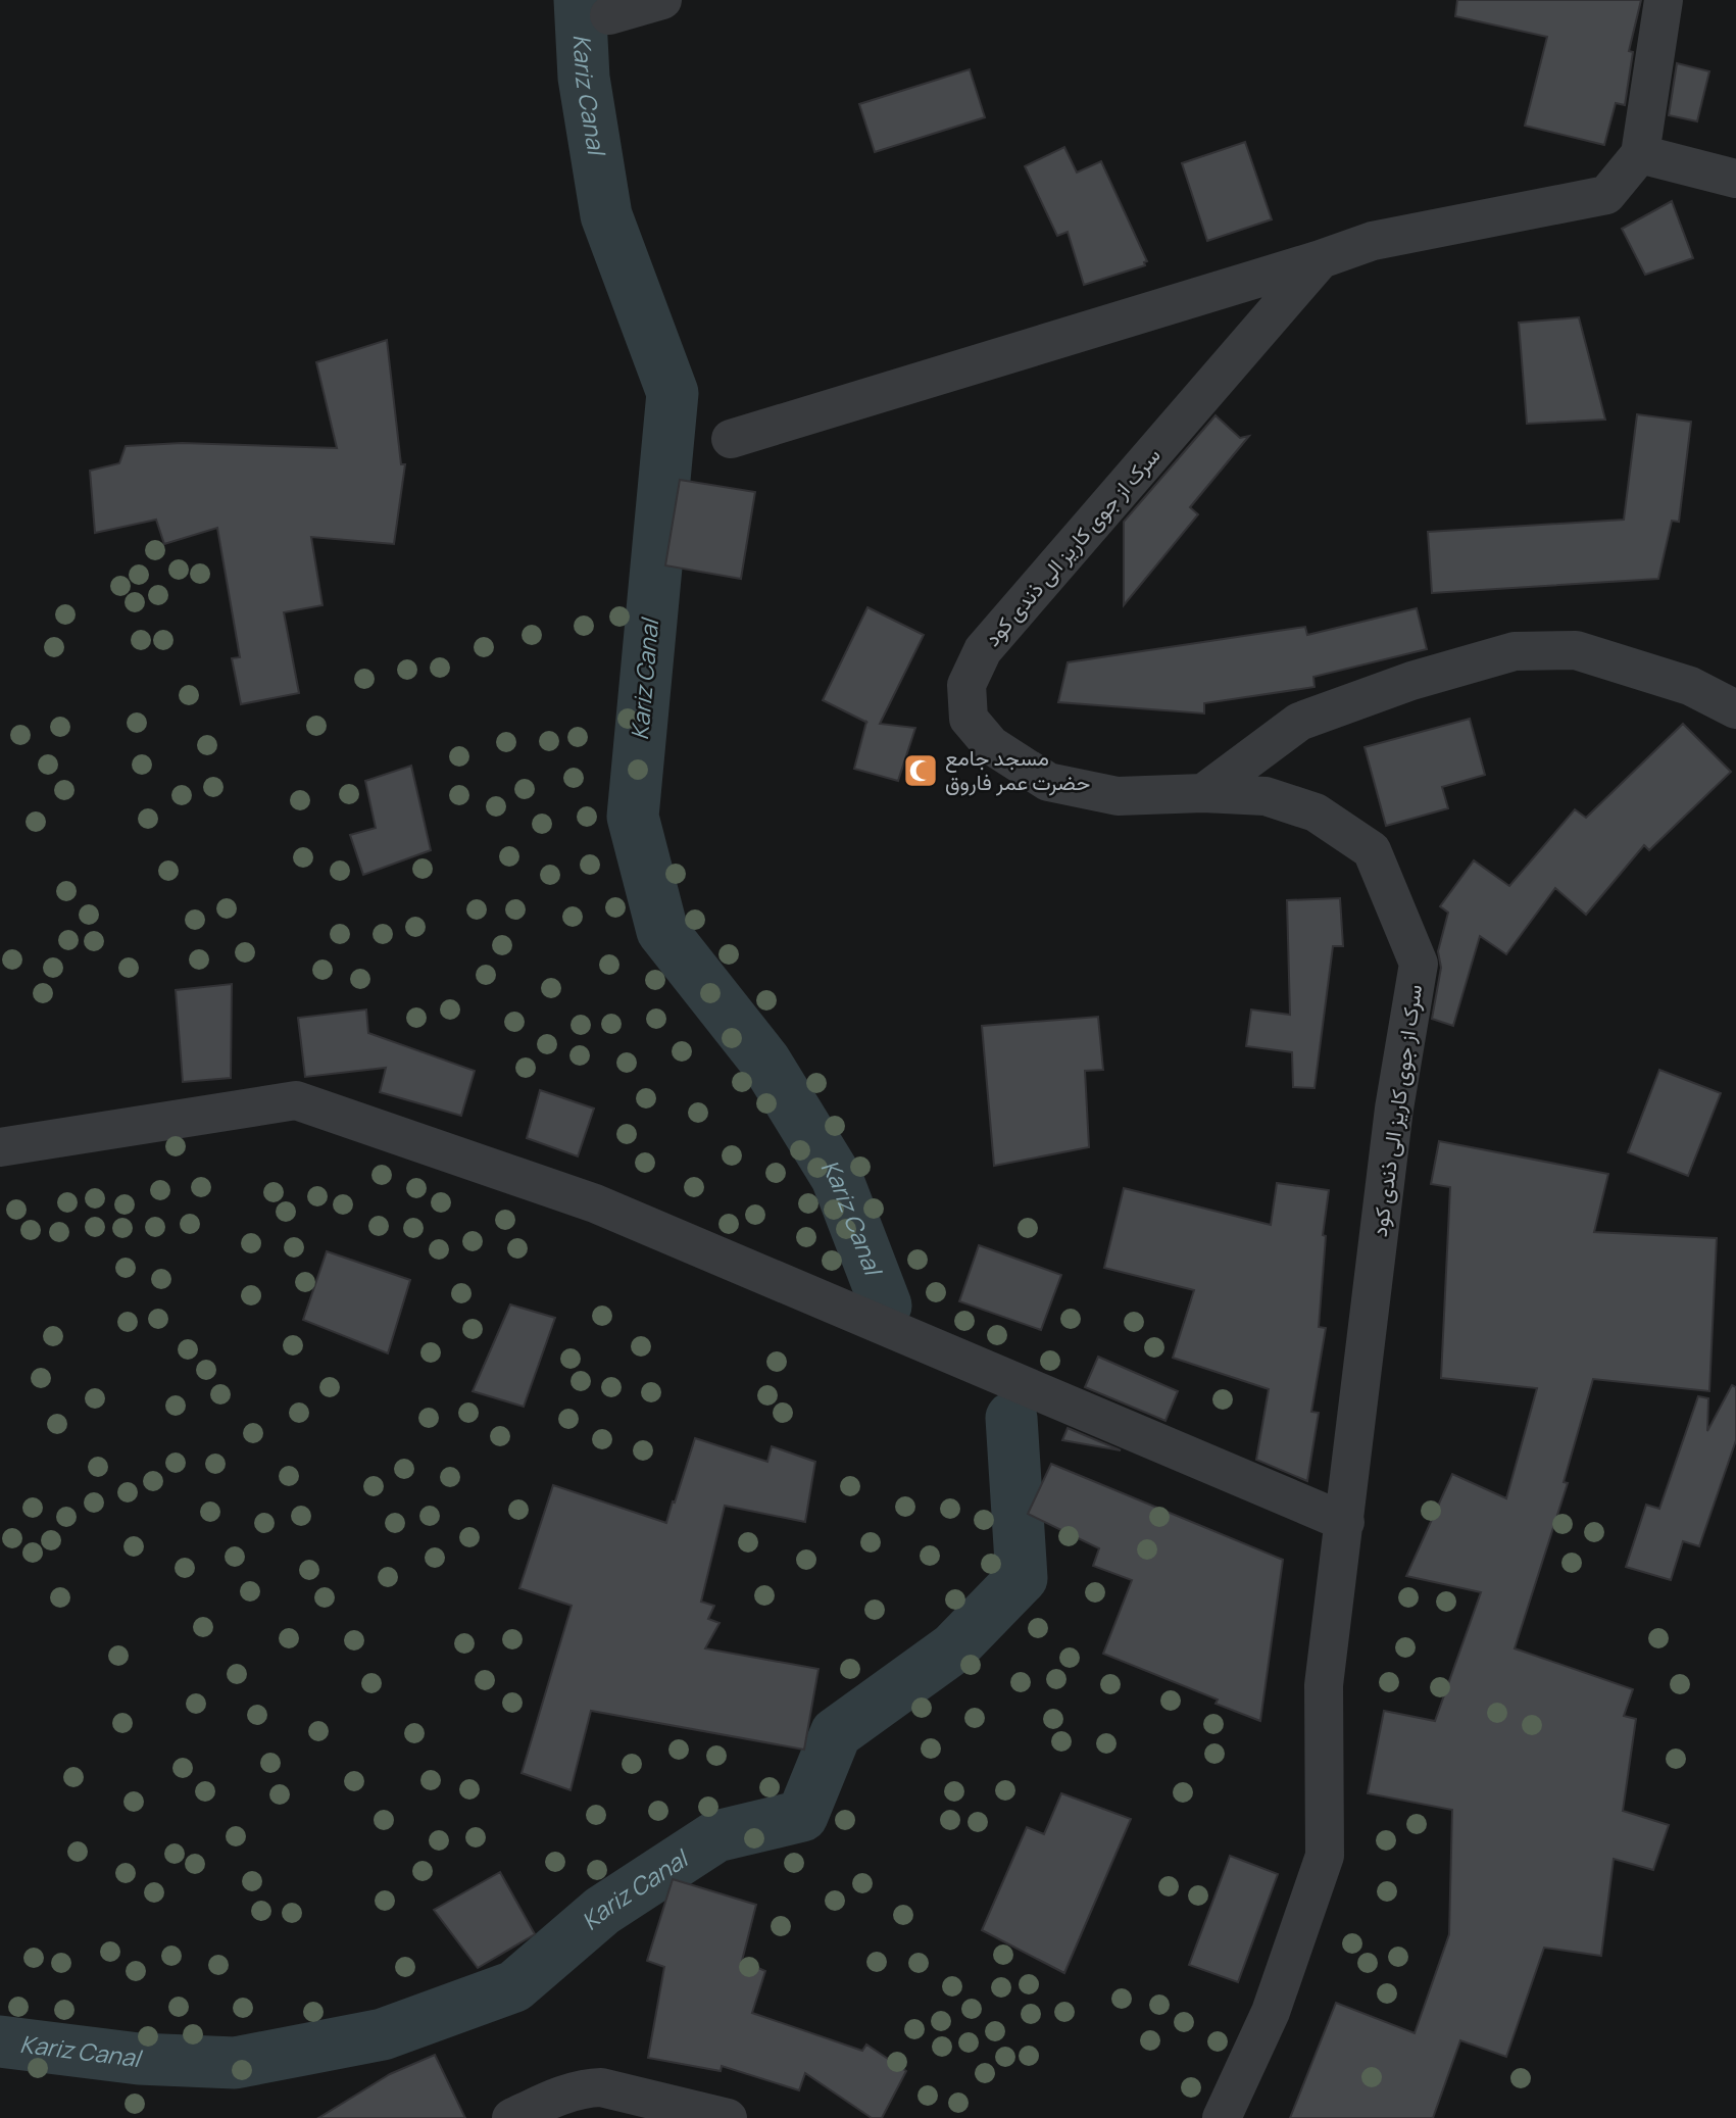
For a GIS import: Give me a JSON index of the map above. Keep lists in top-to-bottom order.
{
  "streets": {
    "street": ["سرک از جوی کاریز الی ذندی کود"]
  },
  "water": ["Kariz Canal"],
  "places": {
    "mosque": ["مسجد جامع حضرت عمر فاروق"]
  }
}
